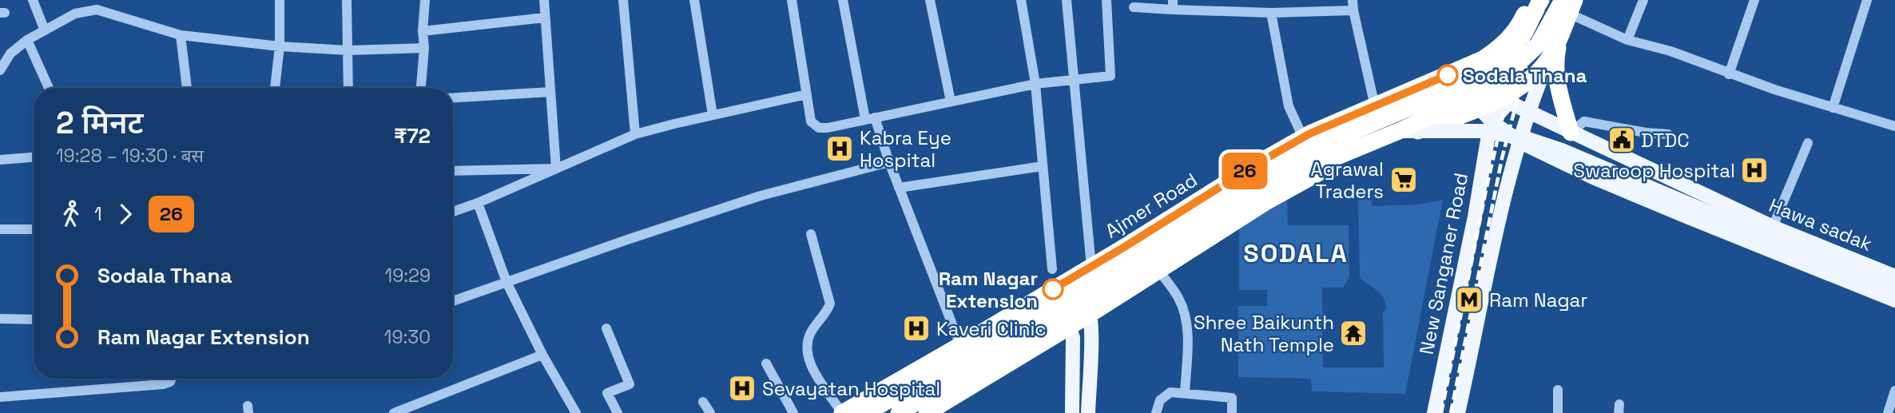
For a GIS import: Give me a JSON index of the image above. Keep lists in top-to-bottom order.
{
  "streets": {
    "highway": ["Ajmer Road"],
    "main road": ["Hawa sadak", "New Sanganer Road"]
  },
  "crossings": [
    ["Ajmer Road", "Hawa sadak"]
  ],
  "districts": ["SODALA"],
  "places": {
    "other": ["Sodala Thana", "Ram Nagar Extension"],
    "public building": ["DTDC"],
    "hospital": [
      "Kabra Eye Hospital",
      "Swaroop Hospital",
      "Kaveri Clinic",
      "Sevayatan Hospital"
    ],
    "supermarket": ["Agrawal Traders"],
    "metro station": ["Ram Nagar"],
    "temple": ["Shree Baikunth Nath Temple"]
  },
  "lines": ["bus line 26"],
  "page": {
    "on_map": "26",
    "heading": ["2 मिनट", "19:28 – 19:30 · बस", "₹72"],
    "legs": ["1", "26"],
    "list": [
      {
        "name": "Sodala Thana",
        "value": "19:29"
      },
      {
        "name": "Ram Nagar Extension",
        "value": "19:30"
      }
    ]
  }
}
